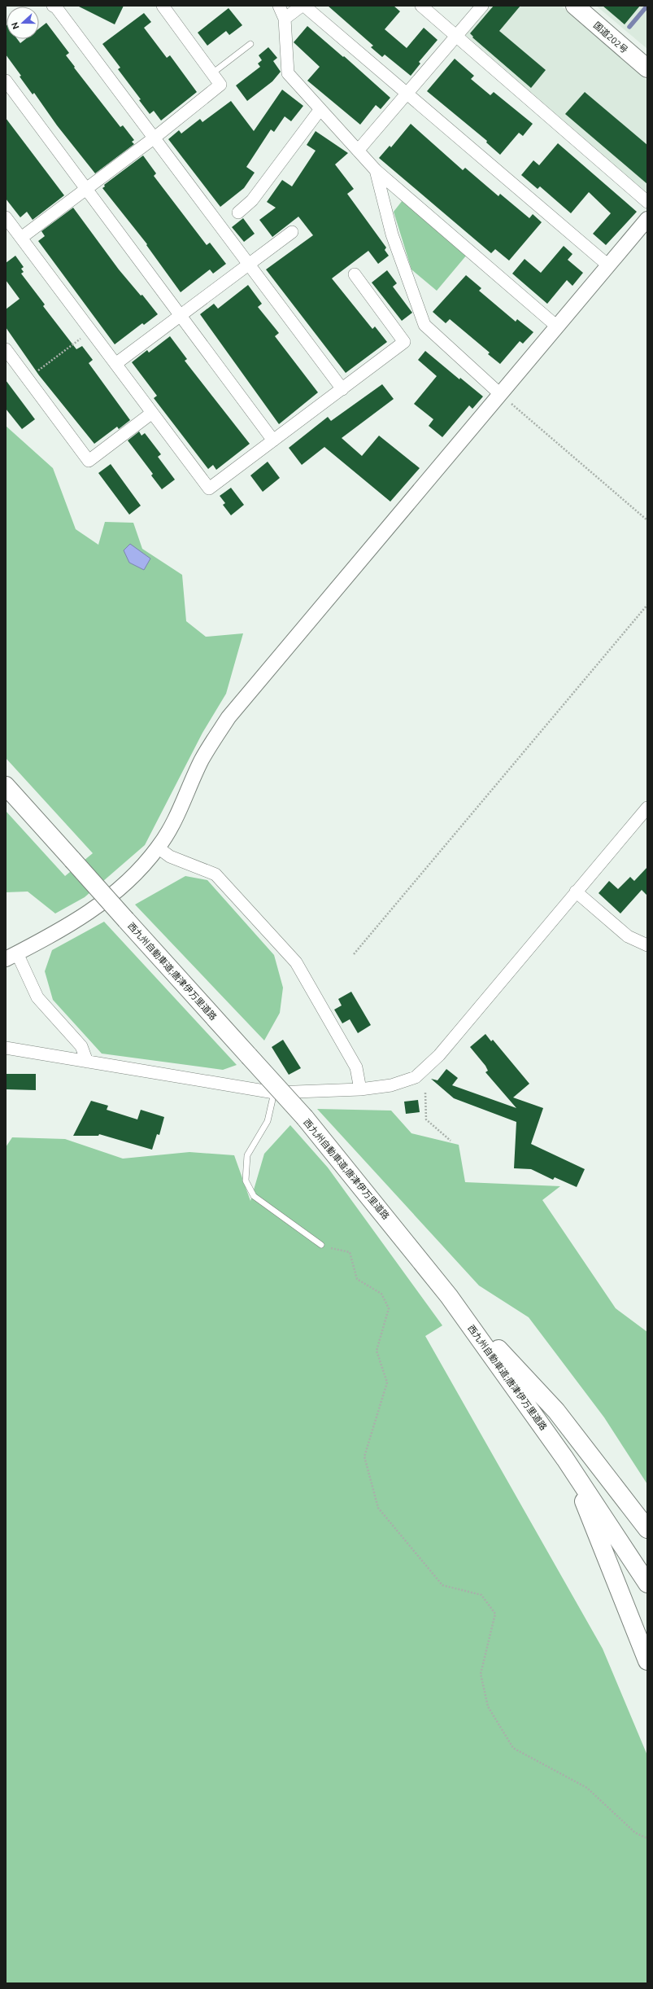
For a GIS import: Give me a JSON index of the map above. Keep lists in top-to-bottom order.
{
  "streets": {
    "highway": ["国道202号", "西九州自動車道;唐津伊万里道路"]
  },
  "north": "left"
}
